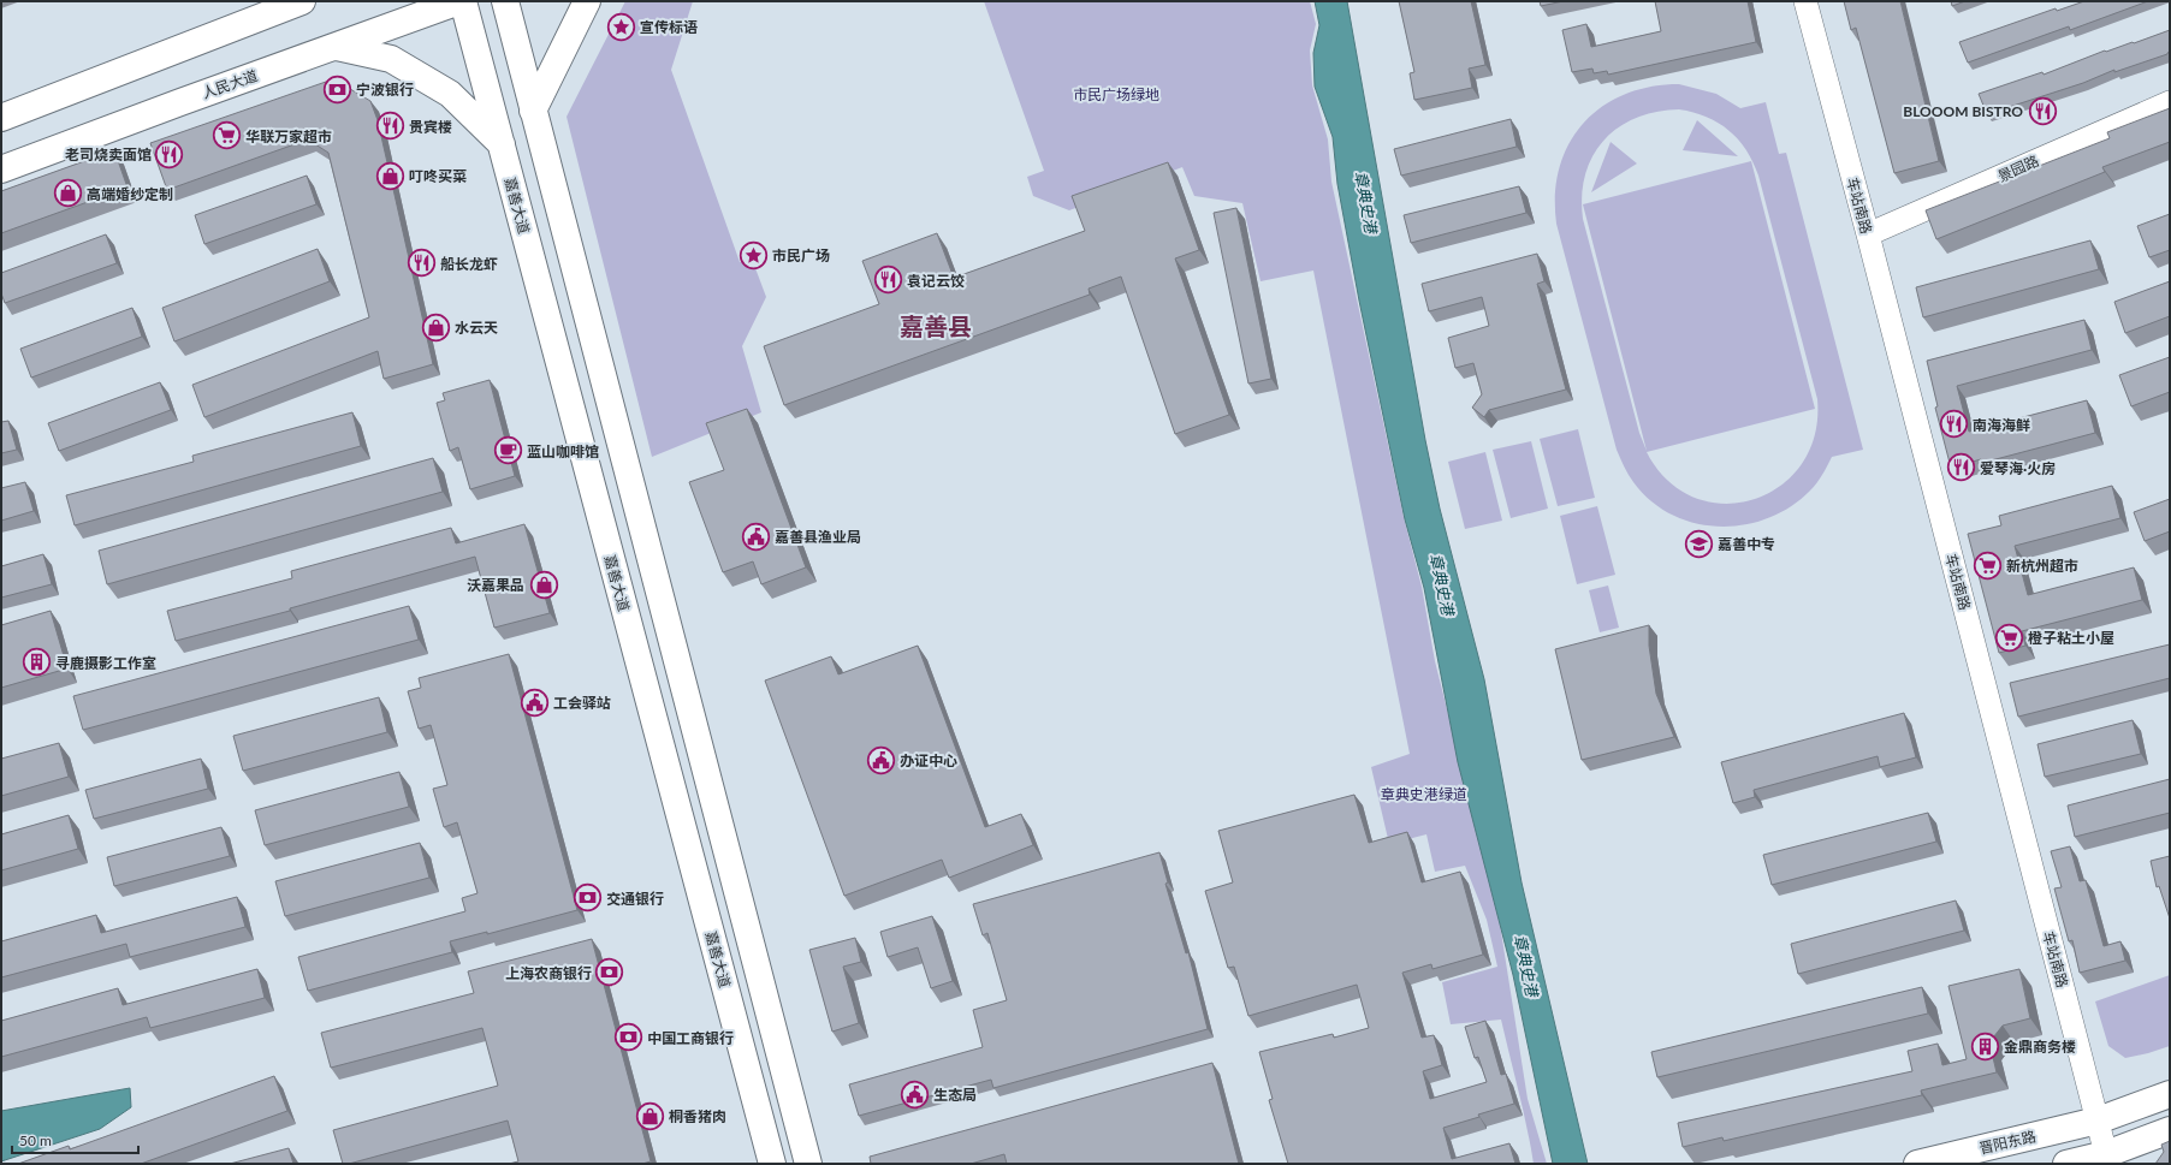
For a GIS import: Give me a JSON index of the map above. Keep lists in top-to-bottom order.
{
  "streets": {
    "main road": ["人民大道", "嘉善大道", "晋阳东路"],
    "street": ["景园路", "车站南路"]
  },
  "crossings": [
    ["景园路", "车站南路"],
    ["车站南路", "晋阳东路"]
  ],
  "districts": ["嘉善县"],
  "water": ["章典史港"],
  "parks": ["市民广场绿地", "章典史港绿道"],
  "places": {
    "place": ["宣传标语", "市民广场"],
    "bank": [
      "宁波银行",
      "交通银行",
      "上海农商银行",
      "中国工商银行"
    ],
    "restaurant": [
      "BLOOOM BISTRO",
      "贵宾楼",
      "老司烧卖面馆",
      "船长龙虾",
      "袁记云饺",
      "南海海鲜",
      "爱琴海·火房"
    ],
    "supermarket": ["华联万家超市", "新杭州超市", "橙子粘土小屋"],
    "shop": [
      "叮咚买菜",
      "高端婚纱定制",
      "水云天",
      "沃嘉果品",
      "桐香猪肉"
    ],
    "cafe": ["蓝山咖啡馆"],
    "public building": [
      "嘉善县渔业局",
      "工会驿站",
      "办证中心",
      "生态局"
    ],
    "school or university": ["嘉善中专"],
    "building": ["寻鹿摄影工作室", "金鼎商务楼"]
  },
  "scale_bar": "50 m"
}
